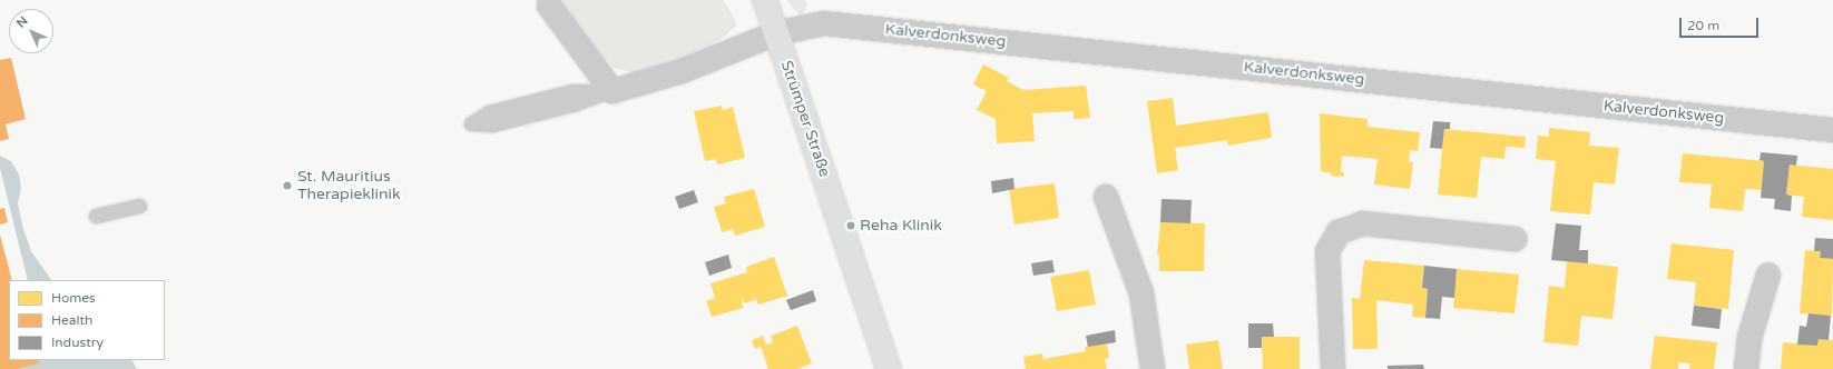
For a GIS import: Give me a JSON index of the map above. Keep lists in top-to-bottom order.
{
  "streets": {
    "main road": ["Strümper Straße"],
    "street": ["Kalverdonksweg"]
  },
  "crossings": [
    ["Kalverdonksweg", "Strümper Straße"]
  ],
  "places": ["St. Mauritius Therapieklinik", "Reha Klinik"],
  "legend": ["Homes", "Health", "Industry"],
  "scale_bar": "20 m",
  "north": "top left"
}
